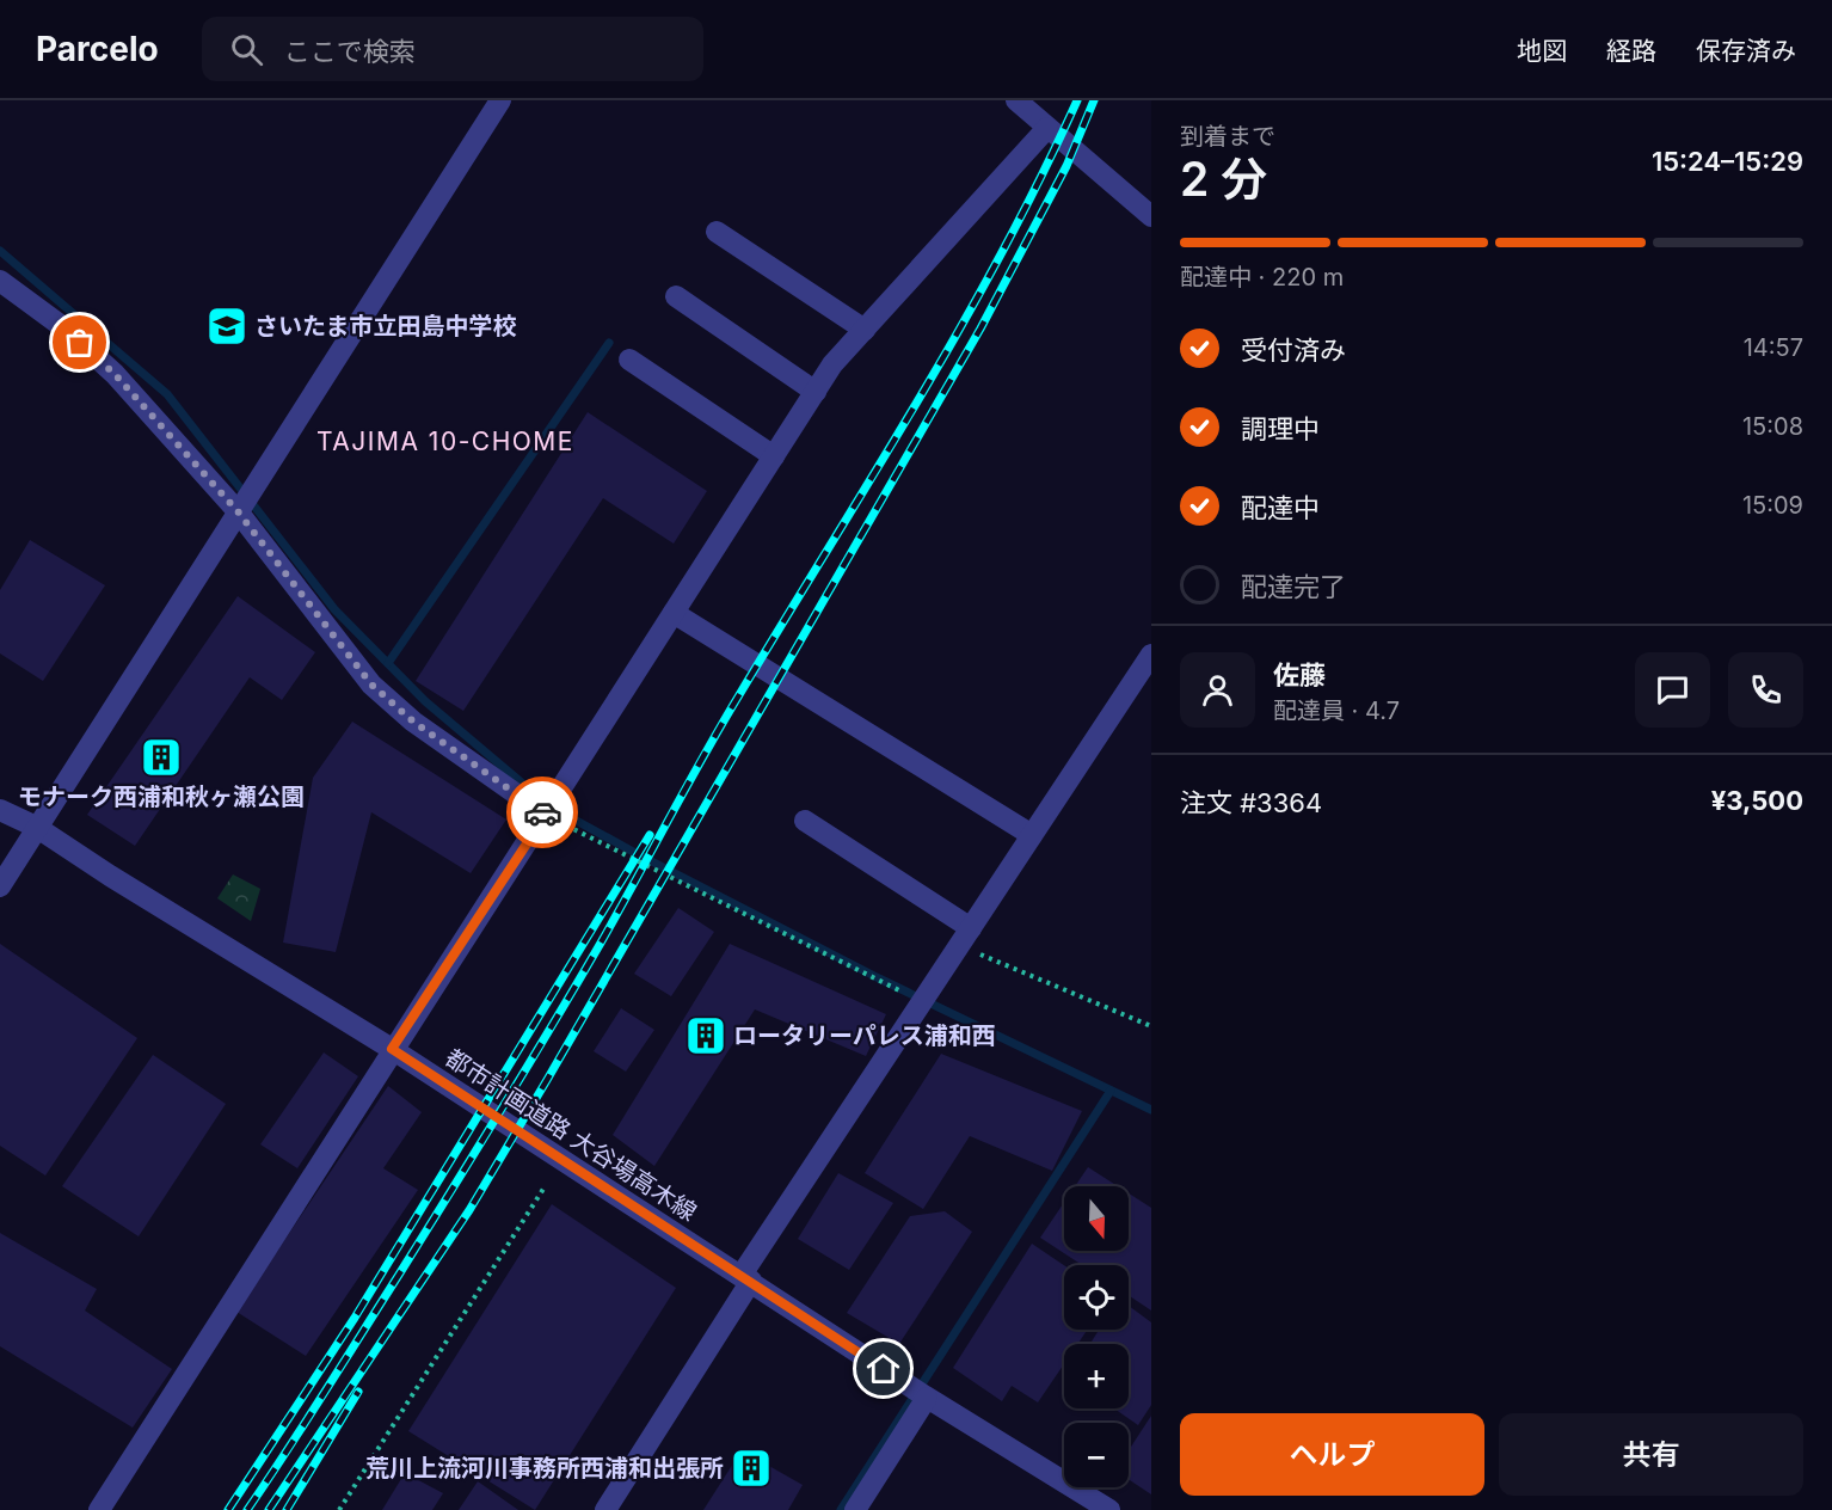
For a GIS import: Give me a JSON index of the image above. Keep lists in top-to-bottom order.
{
  "streets": {
    "street": ["都市計画道路 大谷場高木線"]
  },
  "districts": ["TAJIMA 10-CHOME"],
  "places": {
    "school or university": ["さいたま市立田島中学校"],
    "building": ["モナーク西浦和秋ヶ瀬公園", "ロータリーパレス浦和西", "荒川上流河川事務所西浦和出張所"]
  },
  "north": "bottom",
  "page": {
    "header": "Parcelo",
    "search": "ここで検索",
    "nav": ["地図", "経路", "保存済み"],
    "heading": ["2 分", "到着まで", "15:24–15:29"],
    "panel": [
      "佐藤",
      "配達員 · 4.7",
      "注文 #3364",
      "¥3,500"
    ],
    "bar": "配達中 · 220 m",
    "list": [
      ["受付済み", "14:57"],
      ["調理中", "15:08"],
      ["配達中", "15:09"],
      "配達完了"
    ],
    "map_buttons": ["+", "−"],
    "buttons": ["ヘルプ", "共有"]
  }
}
